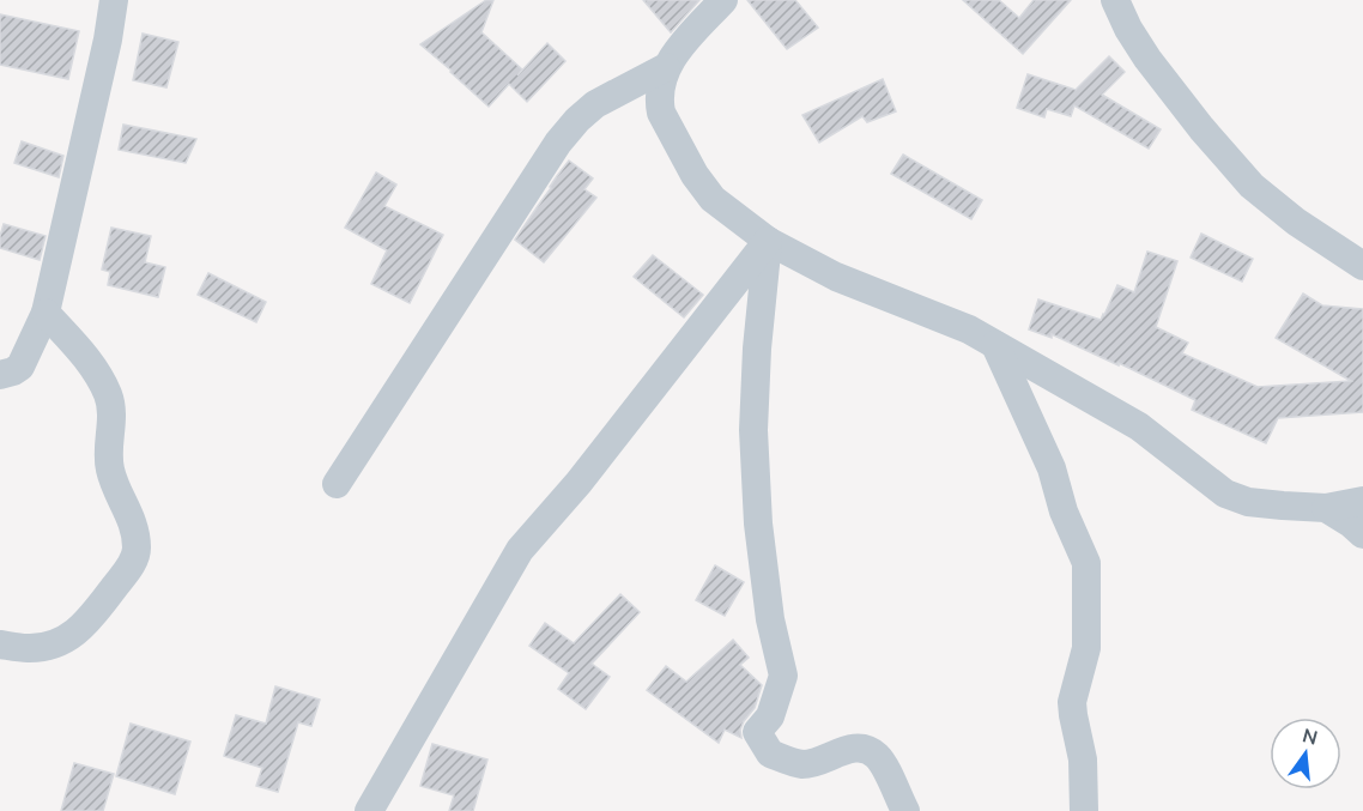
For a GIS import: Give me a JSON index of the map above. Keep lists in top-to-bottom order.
{
  "north": "top"
}
